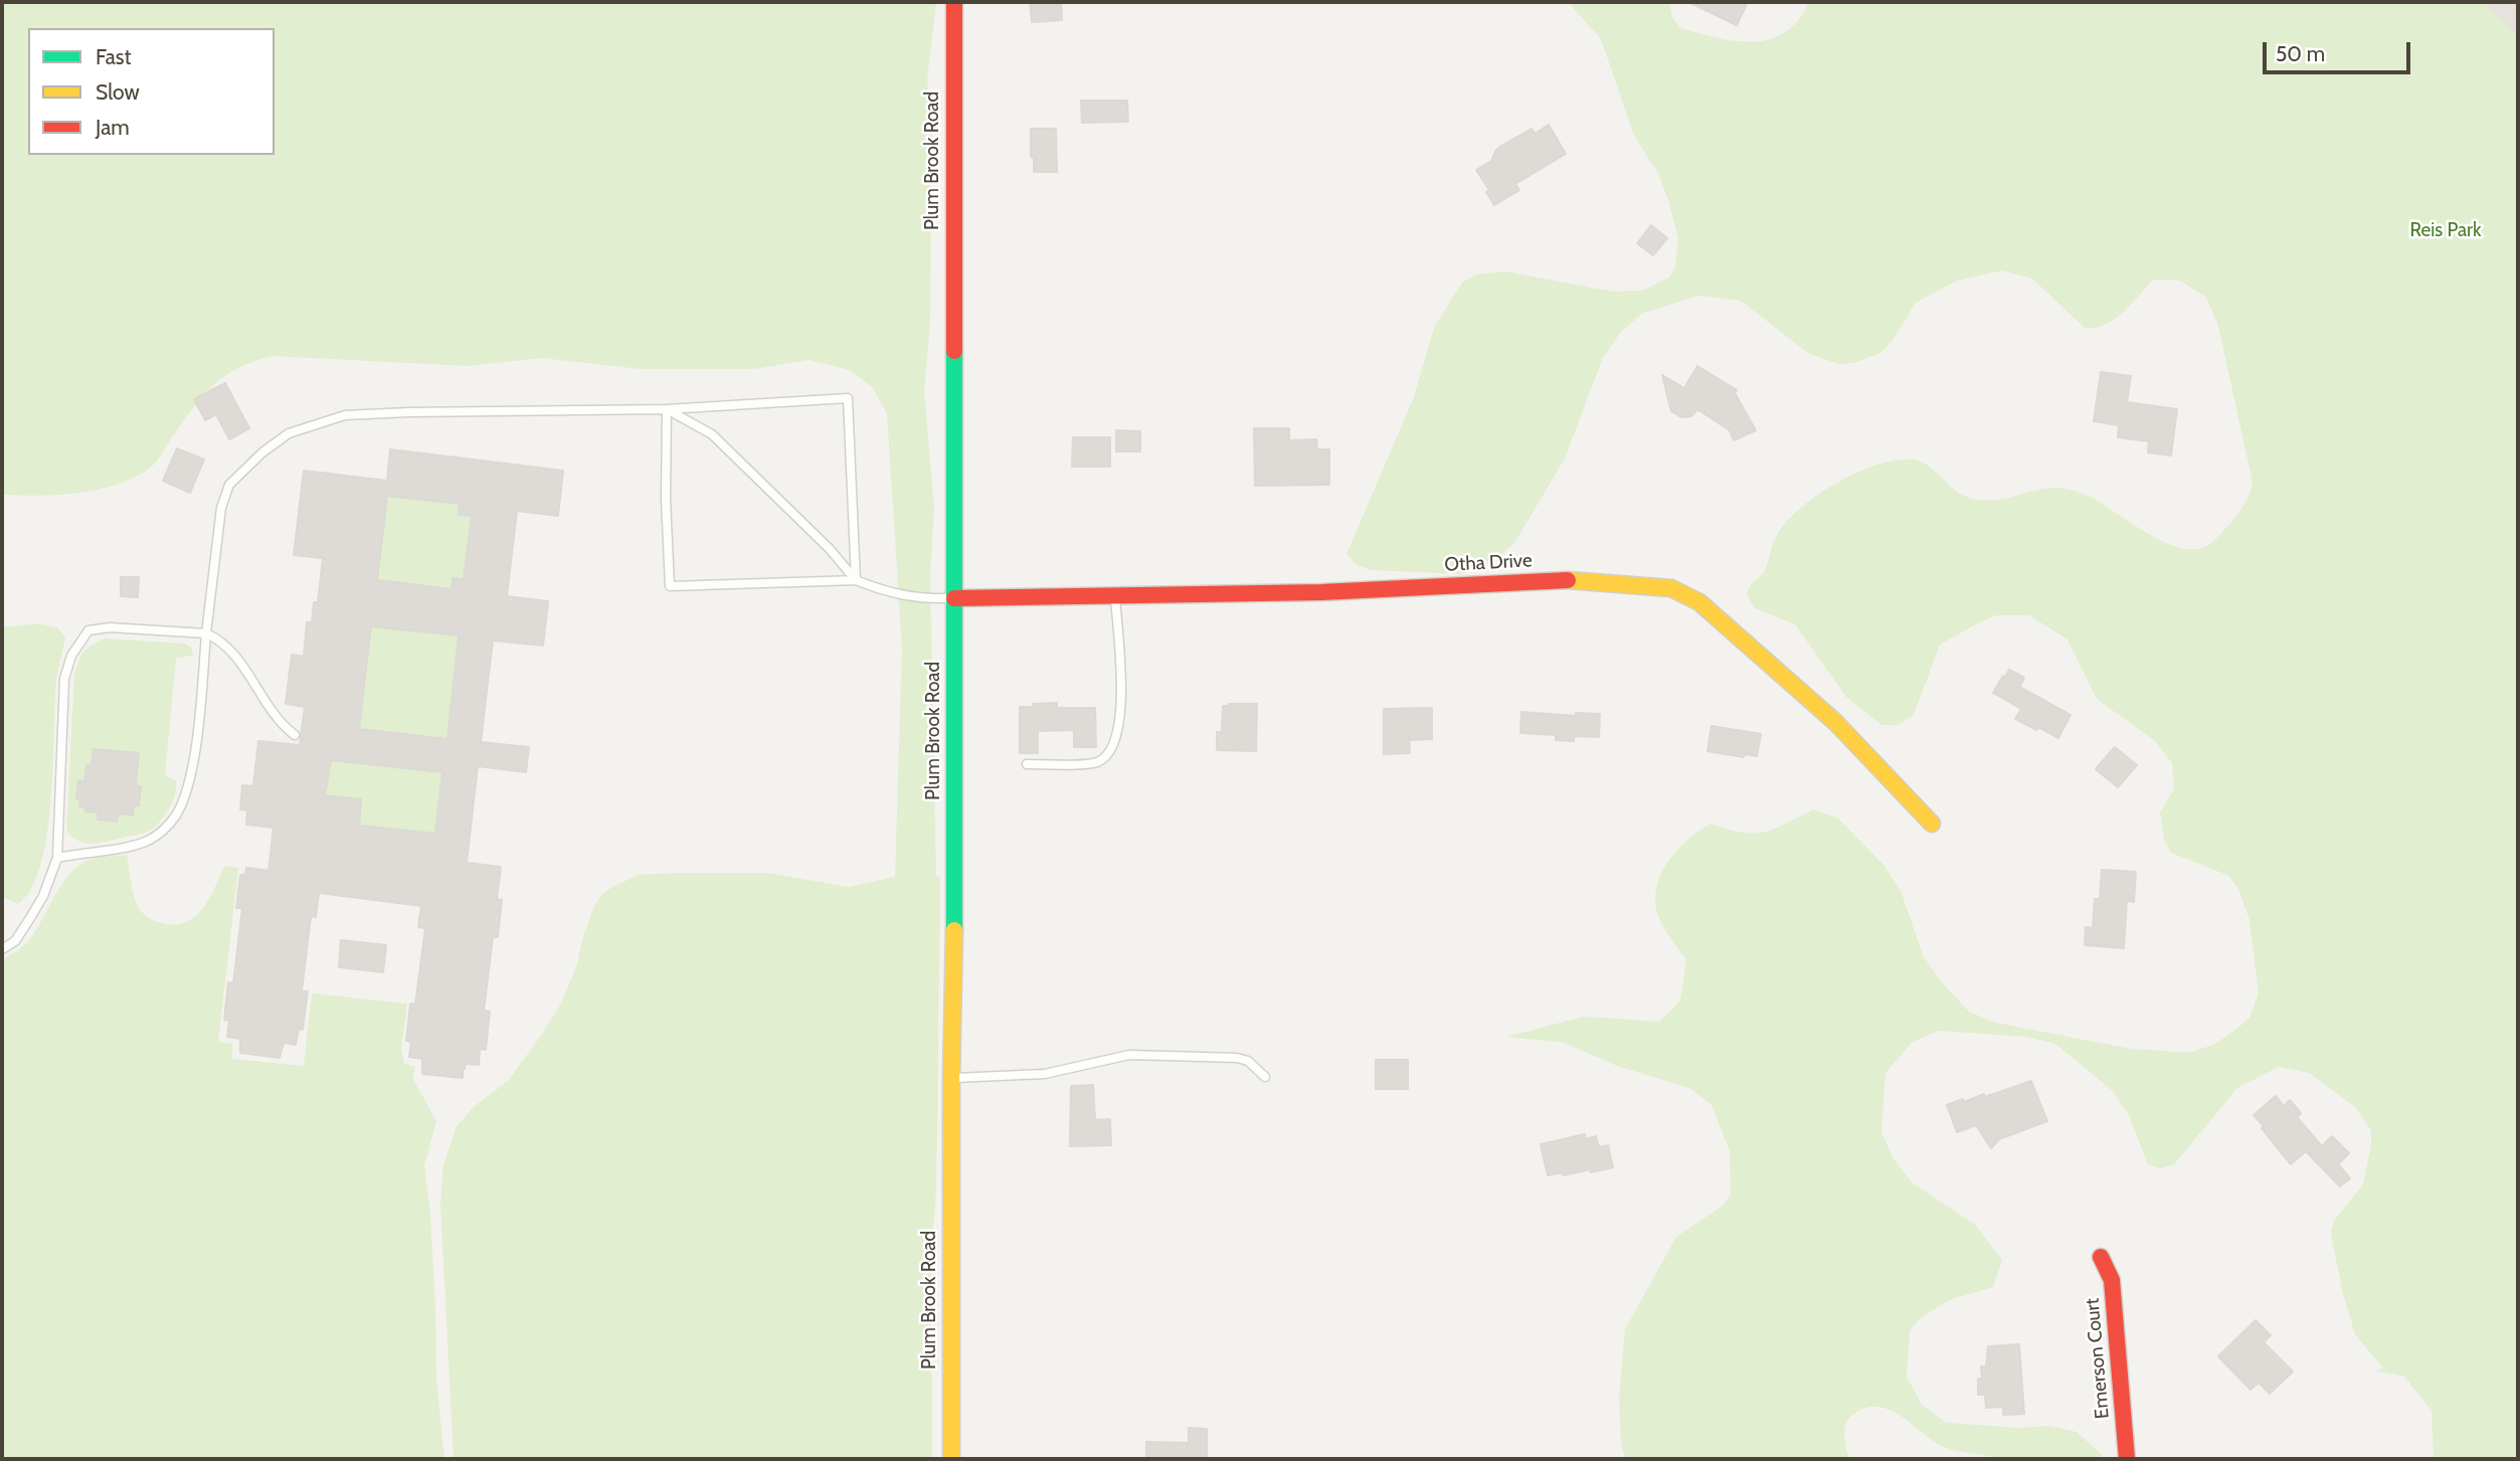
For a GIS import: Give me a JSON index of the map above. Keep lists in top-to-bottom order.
{
  "streets": {
    "street": ["Plum Brook Road", "Otha Drive", "Emerson Court"]
  },
  "crossings": [
    ["Plum Brook Road", "Otha Drive"]
  ],
  "parks": ["Reis Park"],
  "legend": ["Fast", "Slow", "Jam"],
  "scale_bar": "50 m"
}
